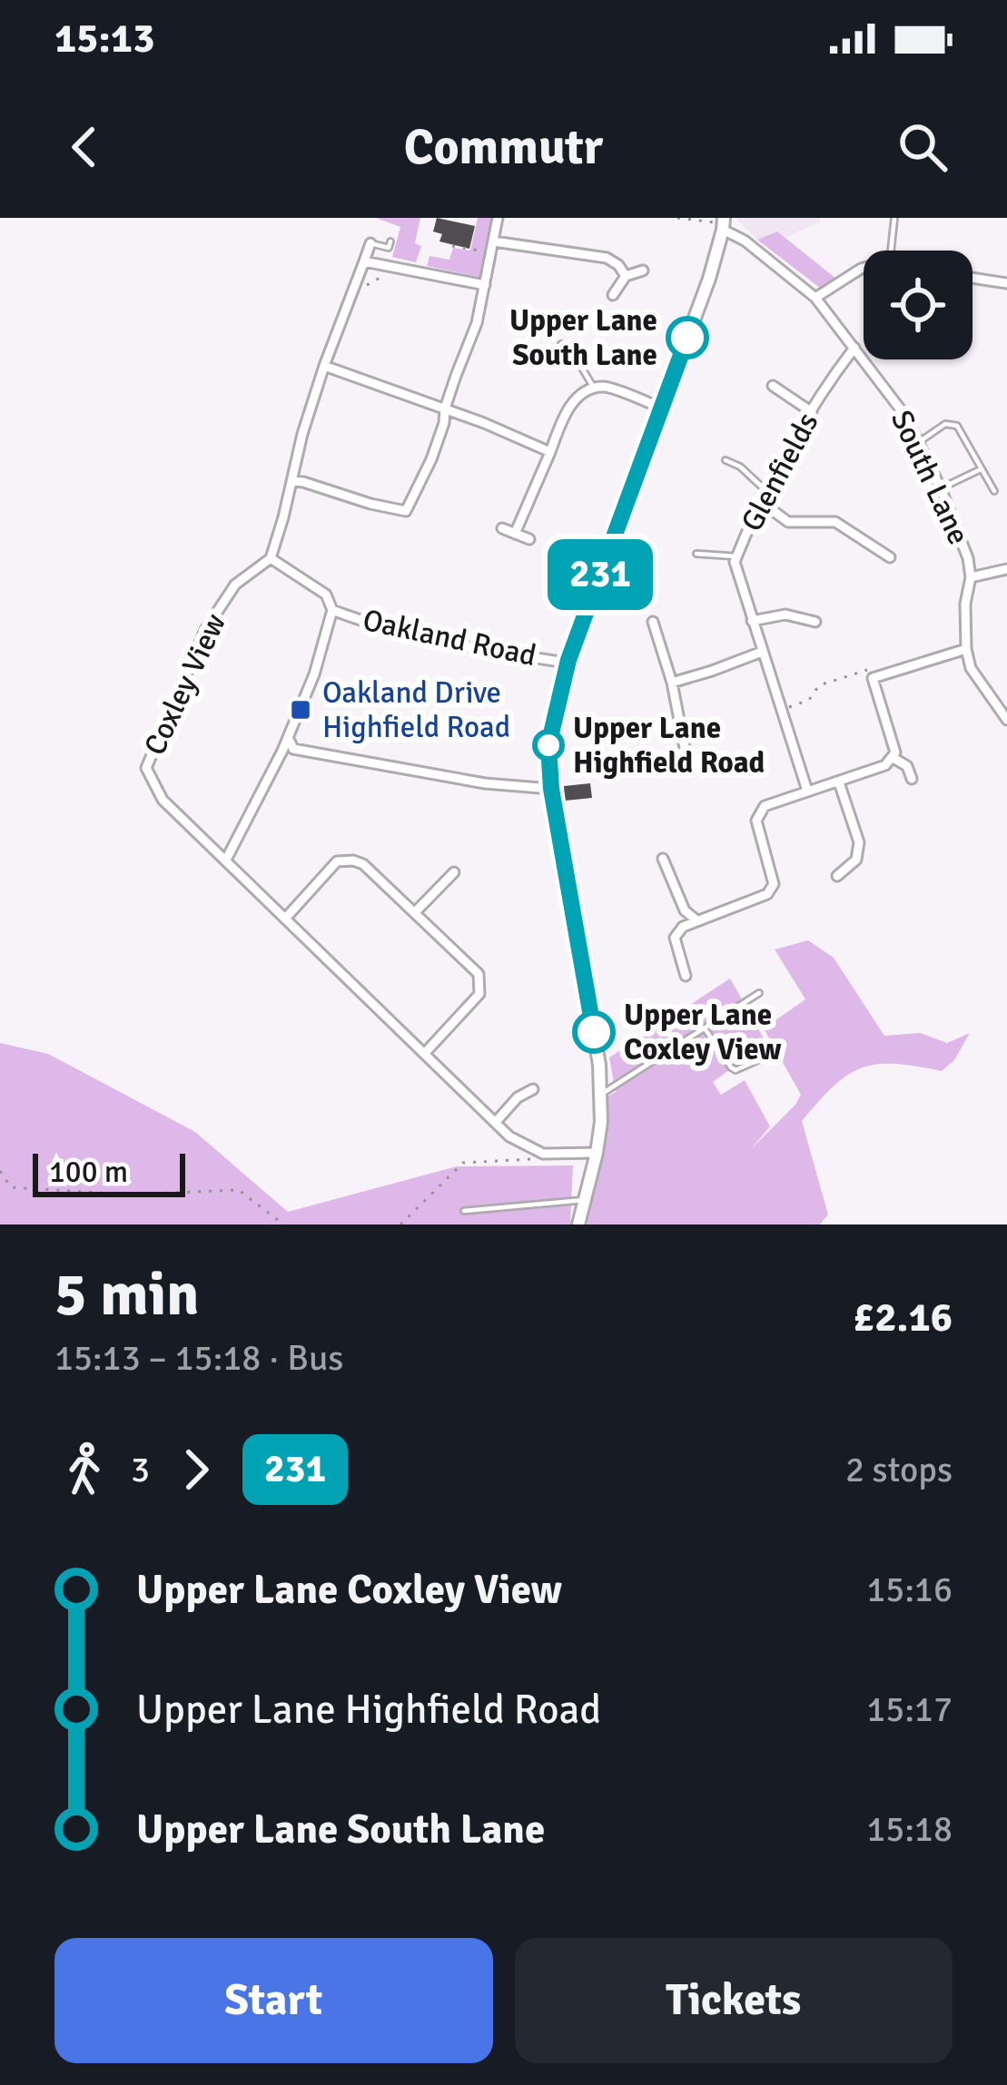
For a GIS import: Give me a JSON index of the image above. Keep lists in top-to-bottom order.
{
  "streets": {
    "street": [
      "Glenfields",
      "South Lane",
      "Oakland Road",
      "Coxley View"
    ]
  },
  "crossings": [
    ["Glenfields", "South Lane"]
  ],
  "places": {
    "other": ["Upper Lane South Lane", "Upper Lane Highfield Road", "Upper Lane Coxley View"],
    "transit": ["Oakland Drive Highfield Road"]
  },
  "lines": ["bus line 231"],
  "scale_bar": "100 m",
  "page": {
    "status": "15:13",
    "header": "Commutr",
    "on_map": "231",
    "scale": "100 m",
    "heading": ["5 min", "15:13 – 15:18 · Bus", "£2.16"],
    "legs": ["3", "231", "2 stops"],
    "list": [
      {
        "name": "Upper Lane Coxley View",
        "value": "15:16"
      },
      {
        "name": "Upper Lane Highfield Road",
        "value": "15:17"
      },
      {
        "name": "Upper Lane South Lane",
        "value": "15:18"
      }
    ],
    "buttons": ["Start", "Tickets"]
  }
}
